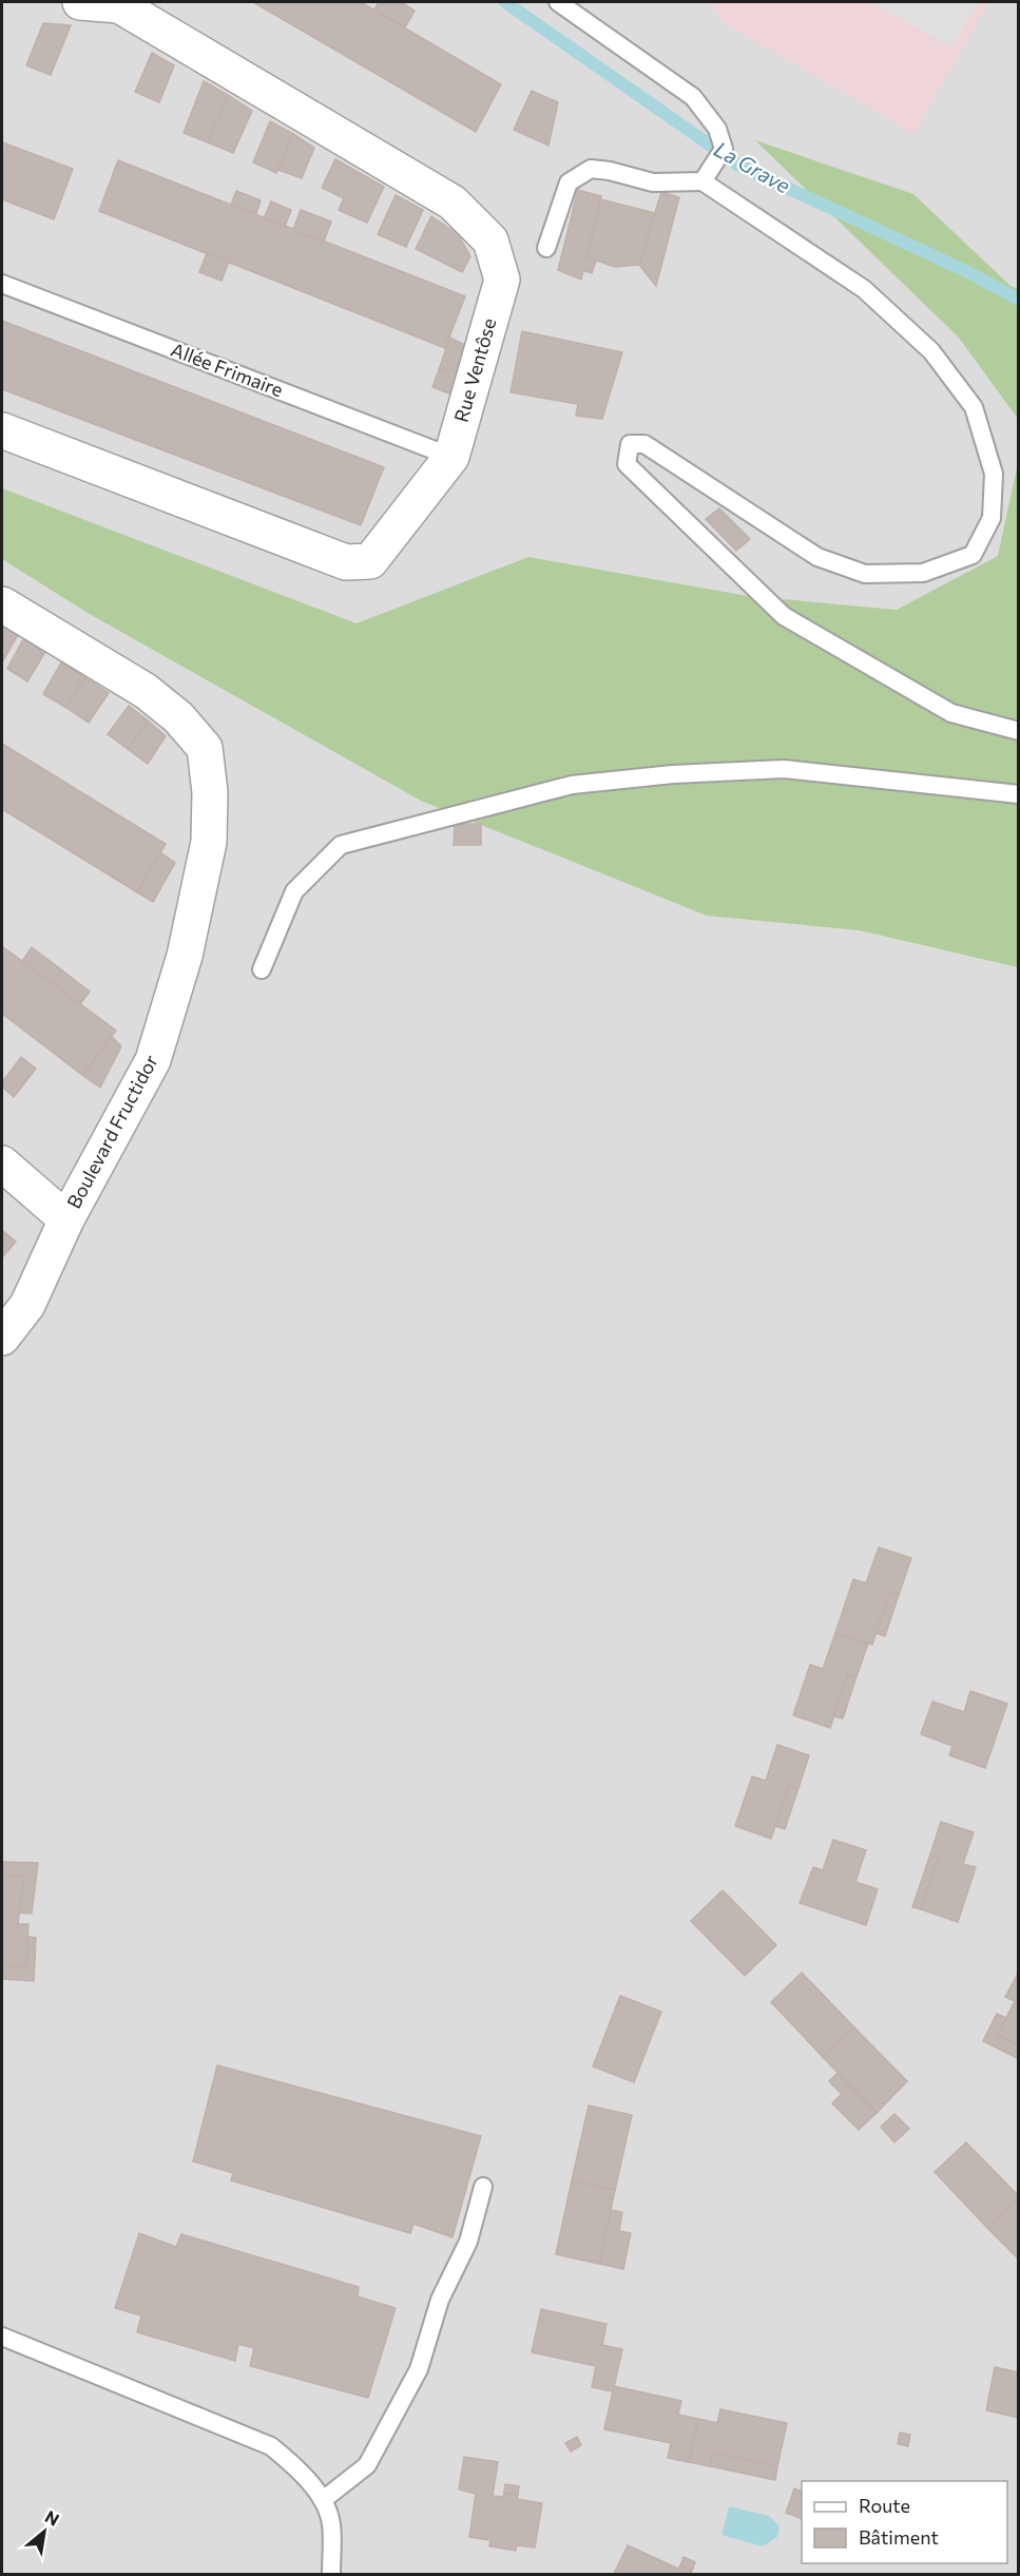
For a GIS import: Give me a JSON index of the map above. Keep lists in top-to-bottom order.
{
  "streets": {
    "street": ["Rue Ventôse", "Boulevard Fructidor"],
    "lane": ["Allée Frimaire"]
  },
  "crossings": [
    ["Allée Frimaire", "Rue Ventôse"]
  ],
  "water": ["La Grave"],
  "legend": ["Route", "Bâtiment"],
  "north": "top right"
}
